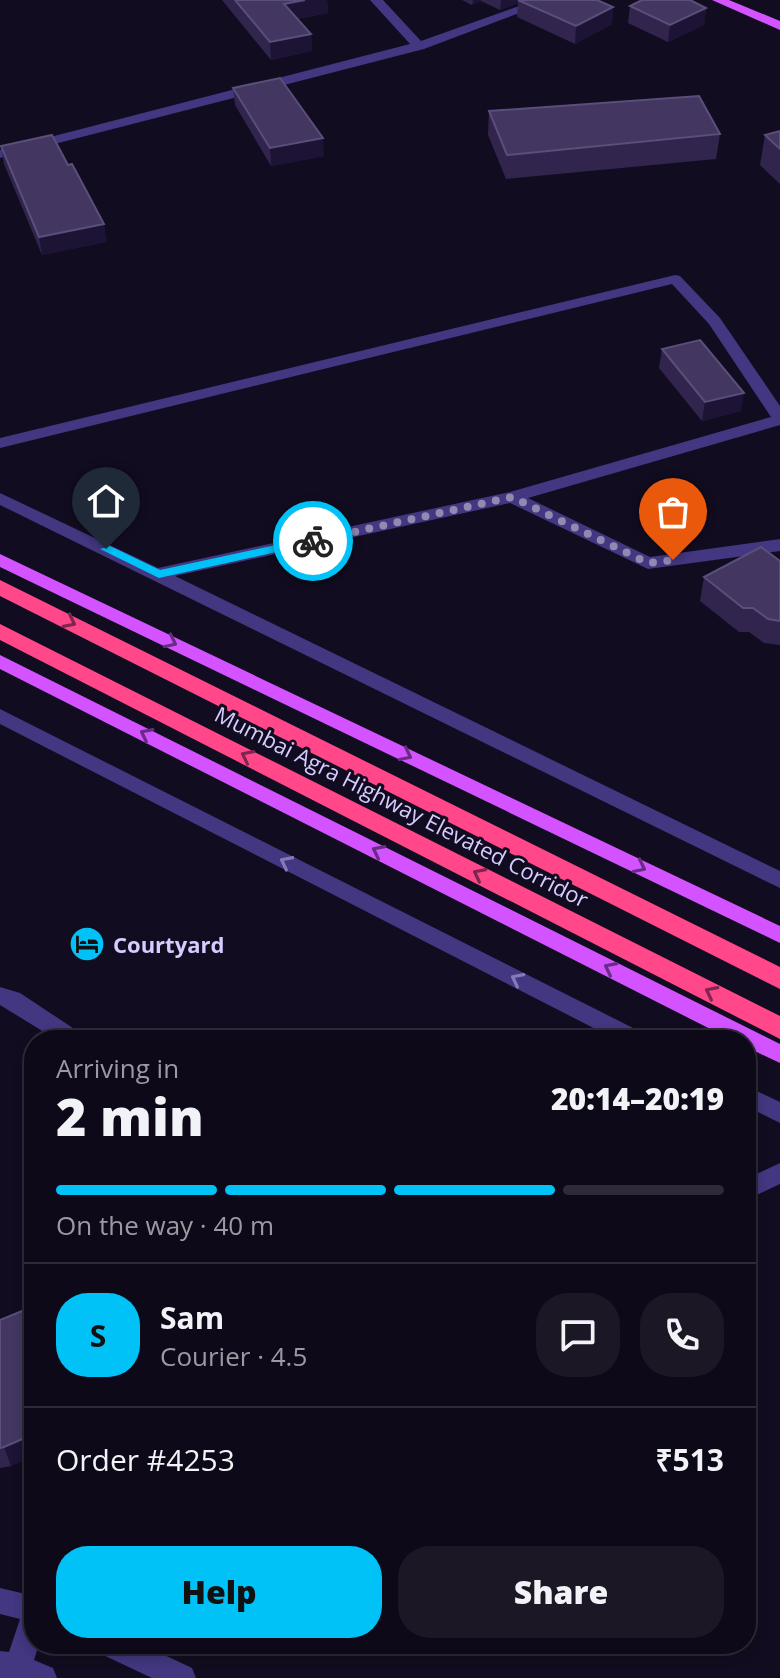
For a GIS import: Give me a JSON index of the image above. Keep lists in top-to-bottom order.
{
  "streets": {
    "highway": ["Mumbai Agra Highway Elevated Corridor"]
  },
  "places": {
    "hotel": ["Courtyard"]
  },
  "page": {
    "heading": ["2 min", "Arriving in", "20:14–20:19"],
    "panel": [
      "Sam",
      "Courier · 4.5",
      "Order #4253",
      "₹513"
    ],
    "bar": "On the way · 40 m",
    "round": "S",
    "buttons": ["Help", "Share"]
  }
}
